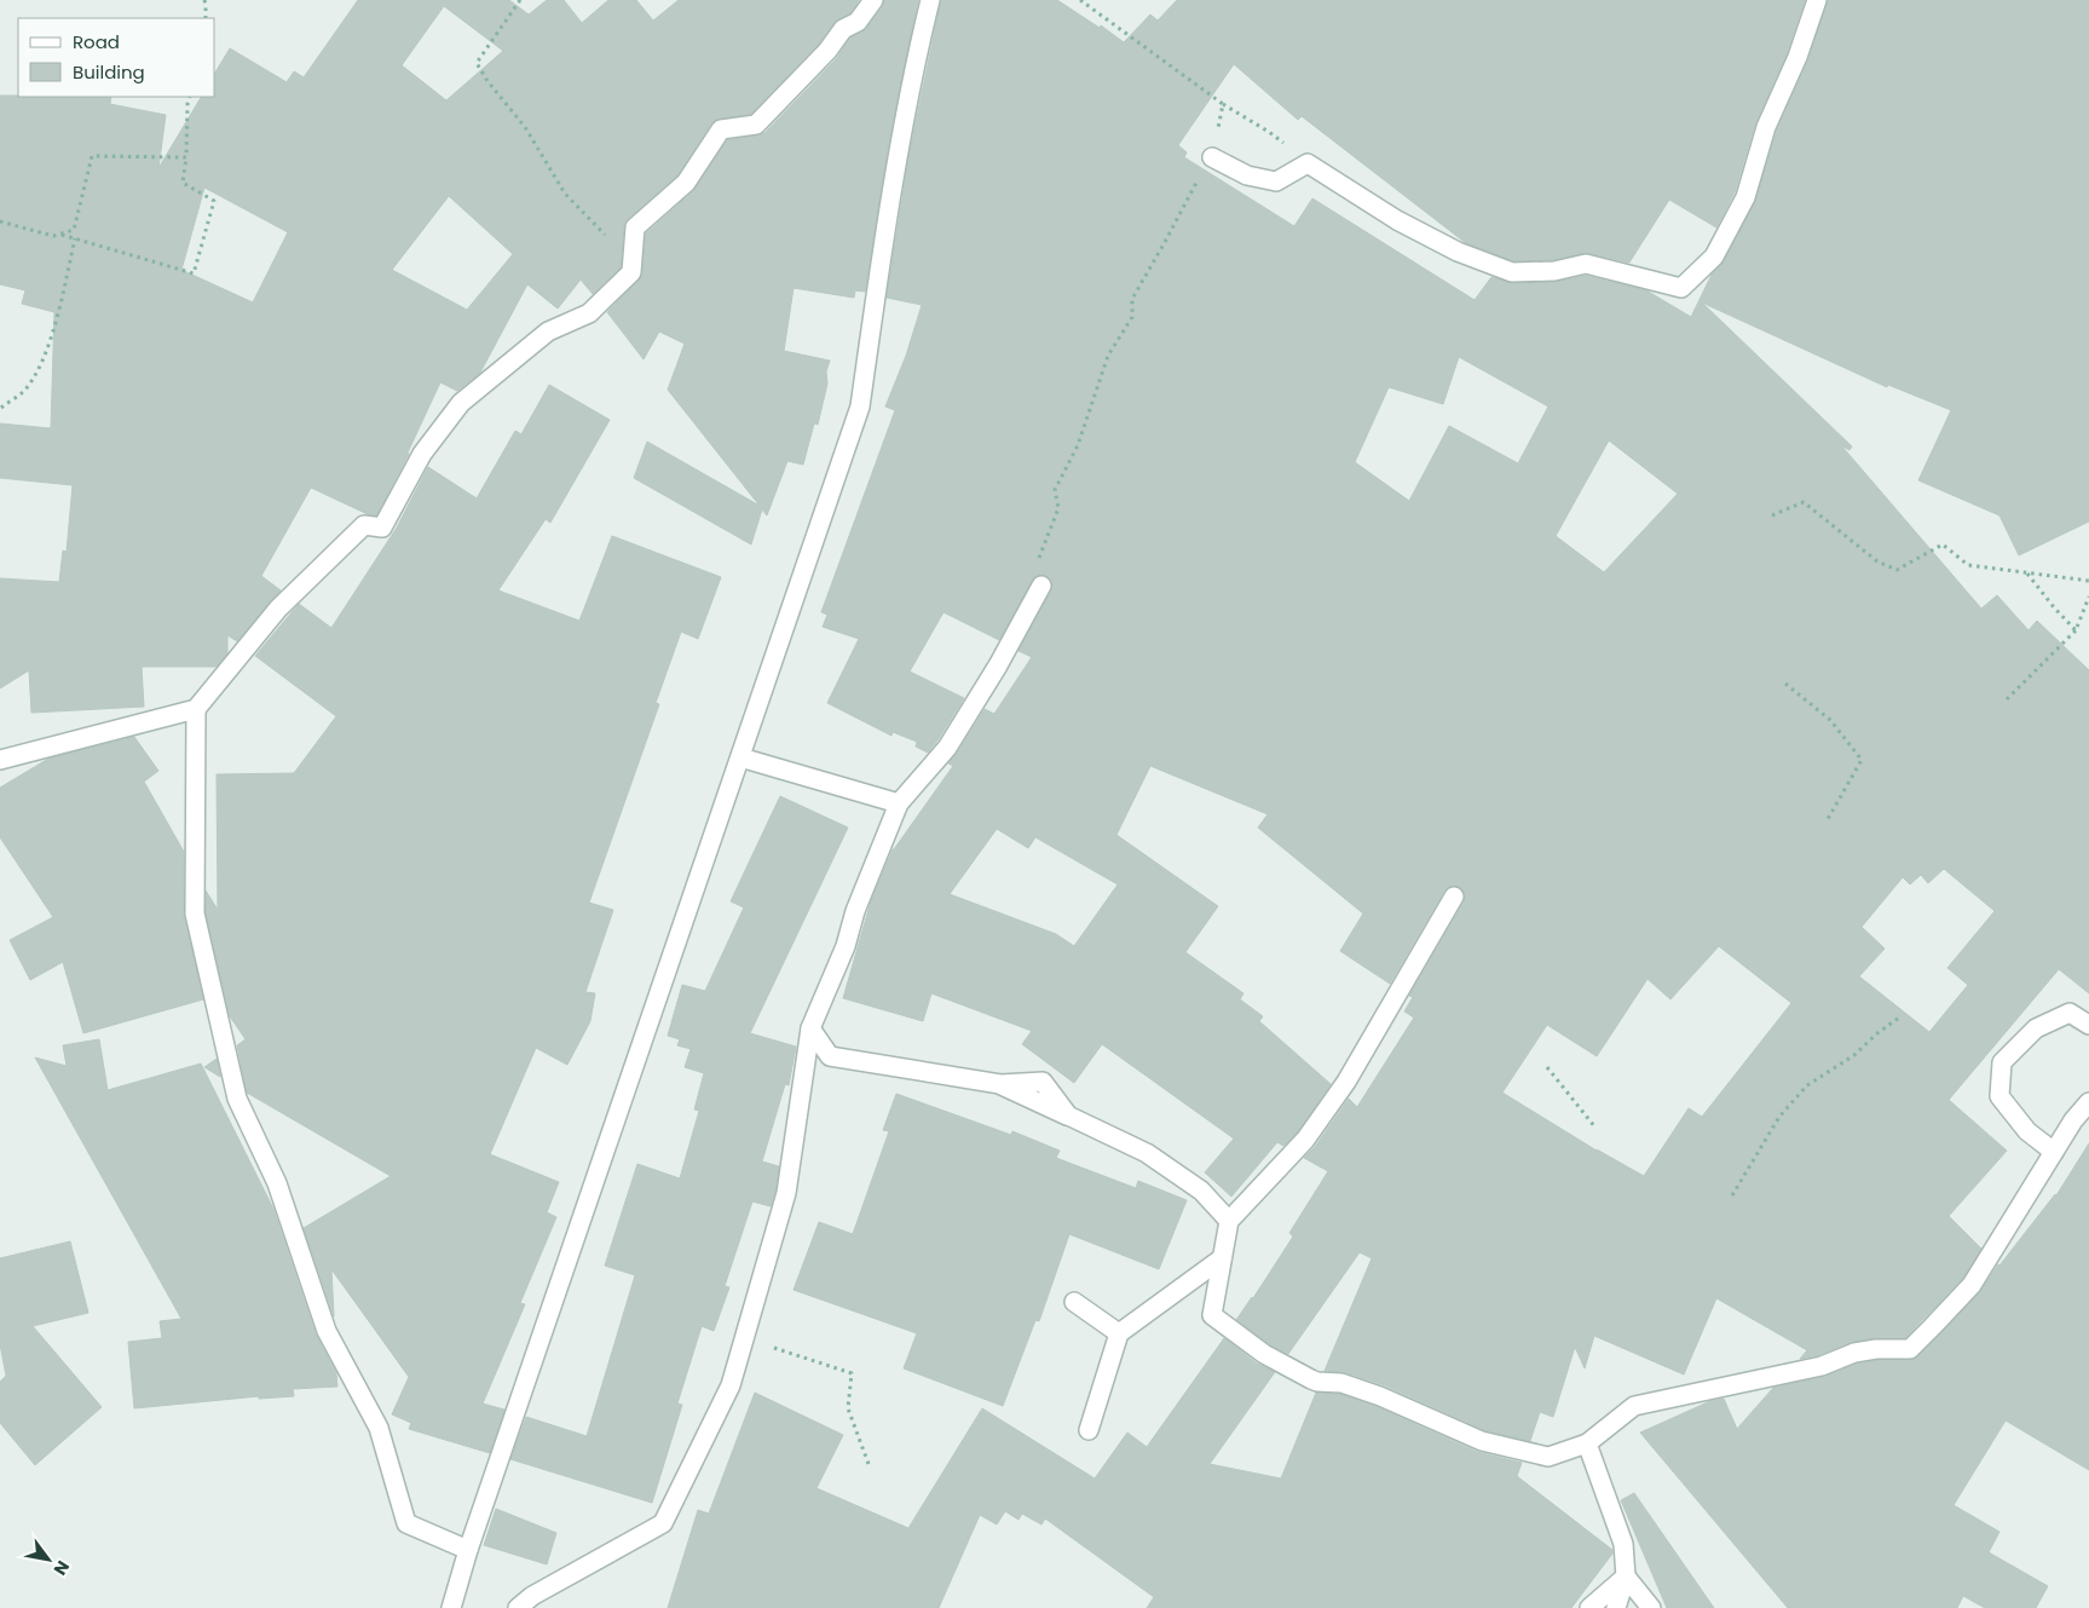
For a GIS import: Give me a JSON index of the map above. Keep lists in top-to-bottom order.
{
  "legend": ["Road", "Building"],
  "north": "bottom right"
}
